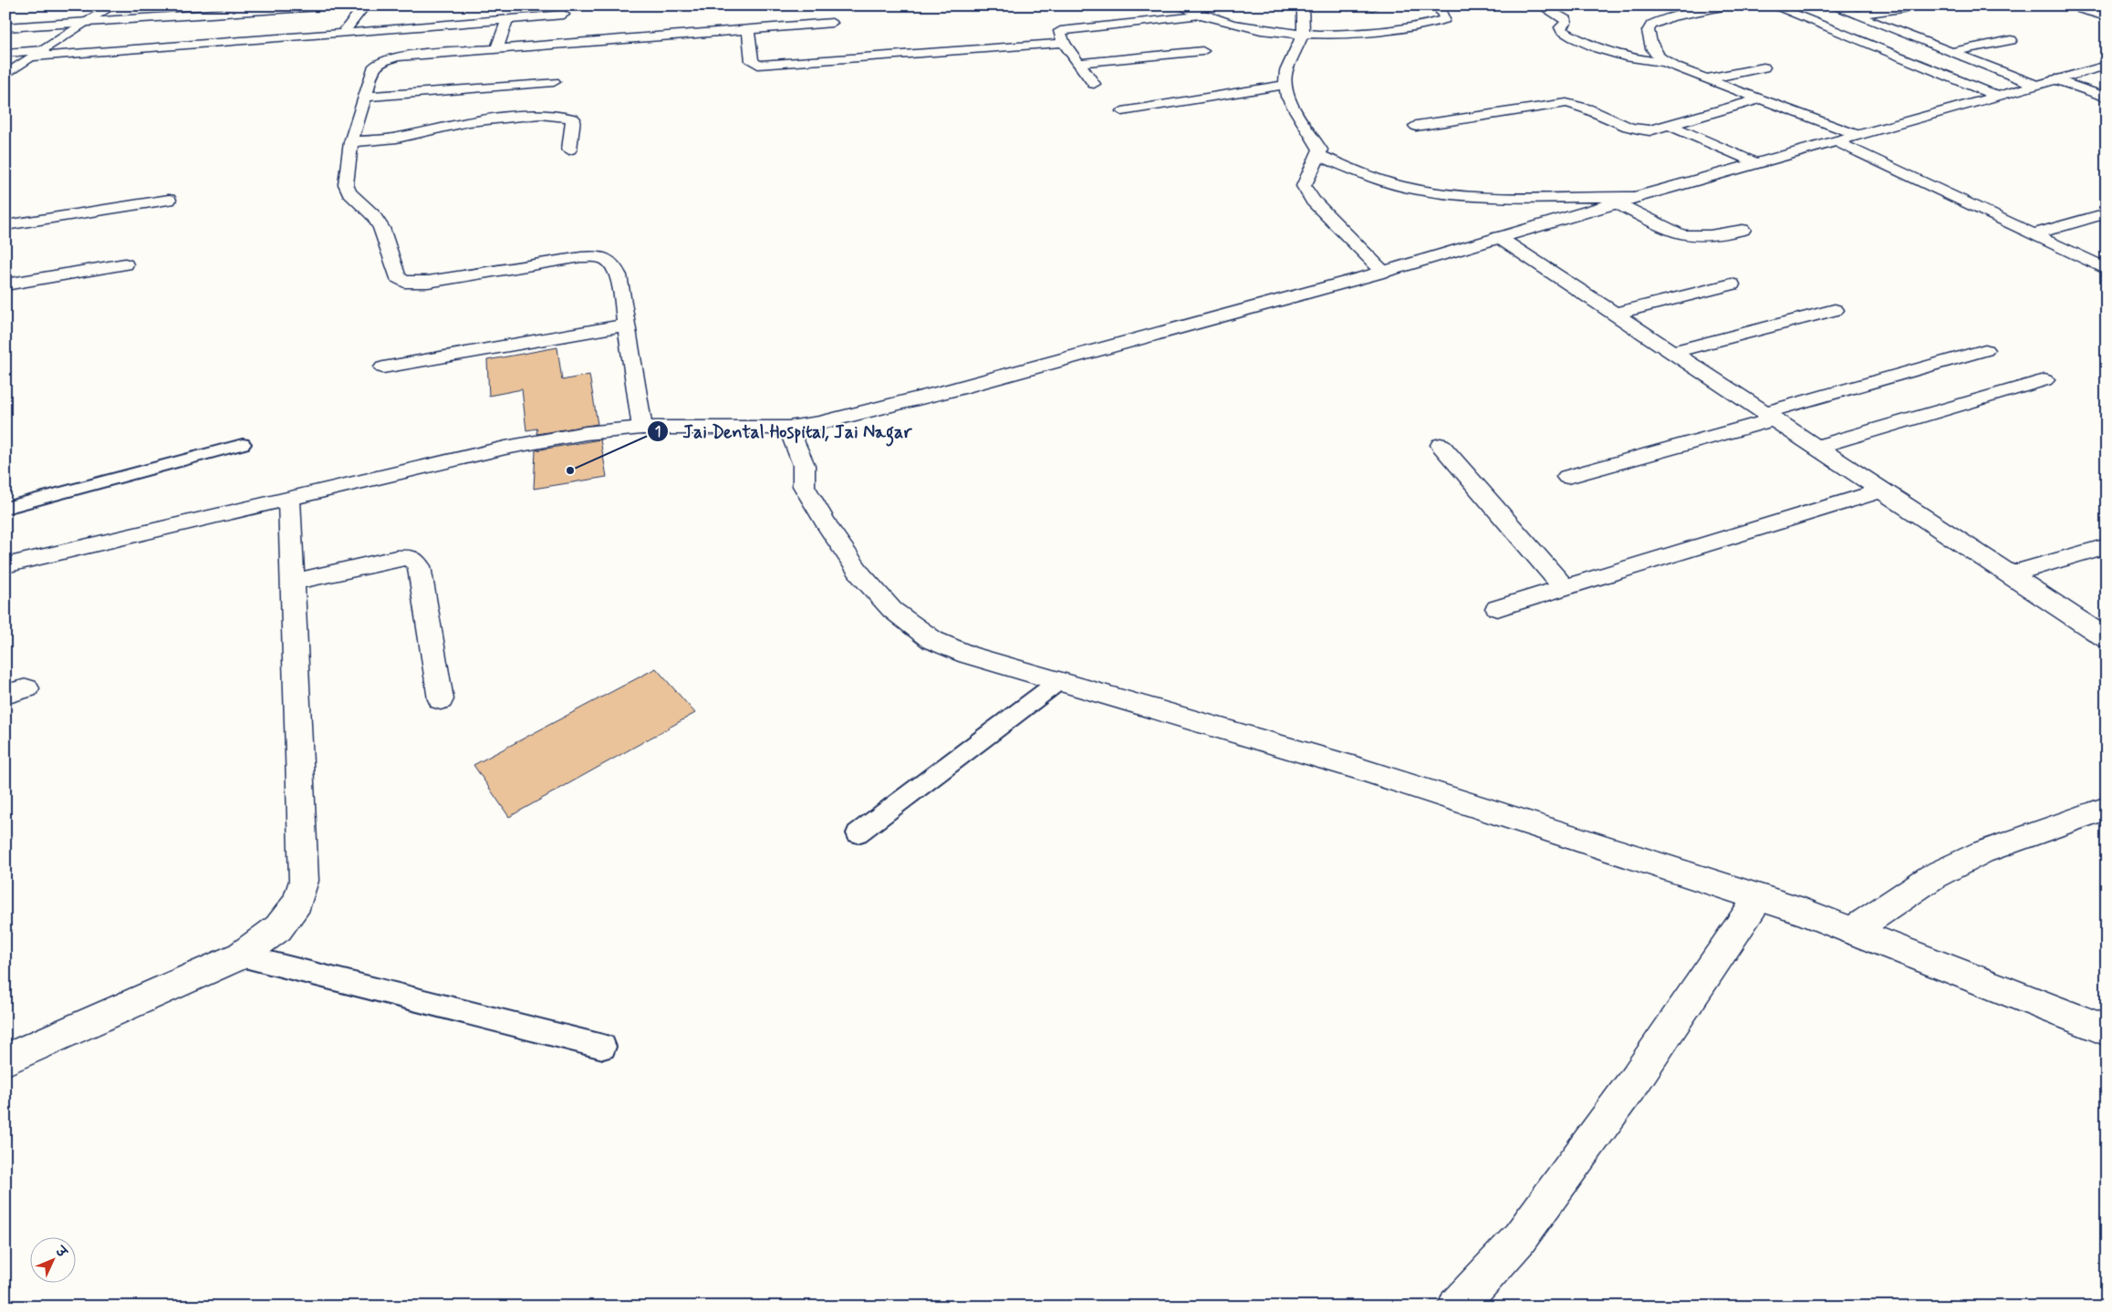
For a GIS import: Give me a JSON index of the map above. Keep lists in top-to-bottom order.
{
  "places": ["Jai Dental Hospital, Jai Nagar"],
  "north": "top right"
}
